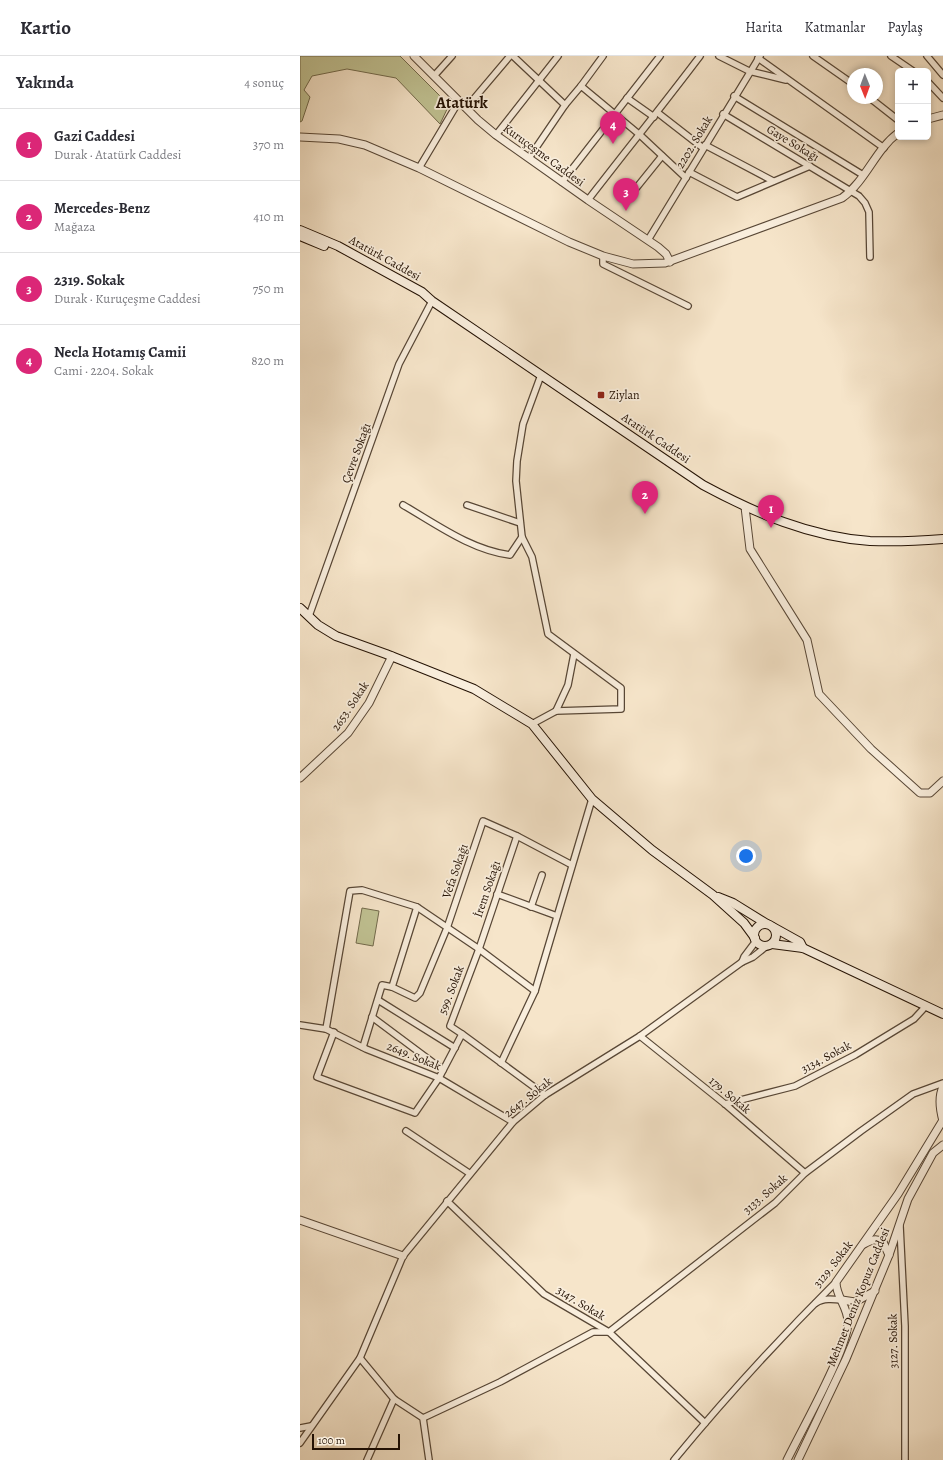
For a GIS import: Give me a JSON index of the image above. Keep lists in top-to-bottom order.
{
  "streets": {
    "main road": ["Atatürk Caddesi"],
    "street": [
      "2202. Sokak",
      "Gaye Sokağı",
      "Kuruçeşme Caddesi",
      "Çevre Sokağı",
      "2653. Sokak",
      "Vefa Sokağı",
      "İrem Sokağı",
      "599. Sokak",
      "2649. Sokak",
      "3134. Sokak",
      "179. Sokak",
      "2647. Sokak",
      "3133. Sokak",
      "3129. Sokak",
      "Mehmet Deniz Kopuz Caddesi",
      "3147. Sokak",
      "3127. Sokak"
    ]
  },
  "crossings": [
    ["2202. Sokak", "Gaye Sokağı"],
    ["2202. Sokak", "Kuruçeşme Caddesi"],
    ["Atatürk Caddesi", "Çevre Sokağı"],
    ["Vefa Sokağı", "İrem Sokağı"],
    ["İrem Sokağı", "599. Sokak"],
    ["2649. Sokak", "2647. Sokak"],
    ["3134. Sokak", "179. Sokak"],
    ["179. Sokak", "2647. Sokak"],
    ["179. Sokak", "3133. Sokak"],
    ["2647. Sokak", "3147. Sokak"],
    ["3133. Sokak", "3147. Sokak"],
    ["3129. Sokak", "3147. Sokak"],
    ["Mehmet Deniz Kopuz Caddesi", "3127. Sokak"]
  ],
  "districts": ["Atatürk"],
  "places": {
    "transit": ["Ziylan"]
  },
  "scale_bar": "100 m",
  "north": "bottom",
  "page": {
    "header": "Kartio",
    "nav": ["Harita", "Katmanlar", "Paylaş"],
    "heading": ["Yakında", "4 sonuç"],
    "map_buttons": ["+", "−"],
    "list": [
      {
        "mark": "1",
        "name": "Gazi Caddesi",
        "note": "Durak · Atatürk Caddesi",
        "value": "370 m"
      },
      {
        "mark": "2",
        "name": "Mercedes-Benz",
        "note": "Mağaza",
        "value": "410 m"
      },
      {
        "mark": "3",
        "name": "2319. Sokak",
        "note": "Durak · Kuruçeşme Caddesi",
        "value": "750 m"
      },
      {
        "mark": "4",
        "name": "Necla Hotamış Camii",
        "note": "Cami · 2204. Sokak",
        "value": "820 m"
      }
    ],
    "pins": [
      "4",
      "3",
      "2",
      "1"
    ],
    "scale": "100 m"
  }
}
